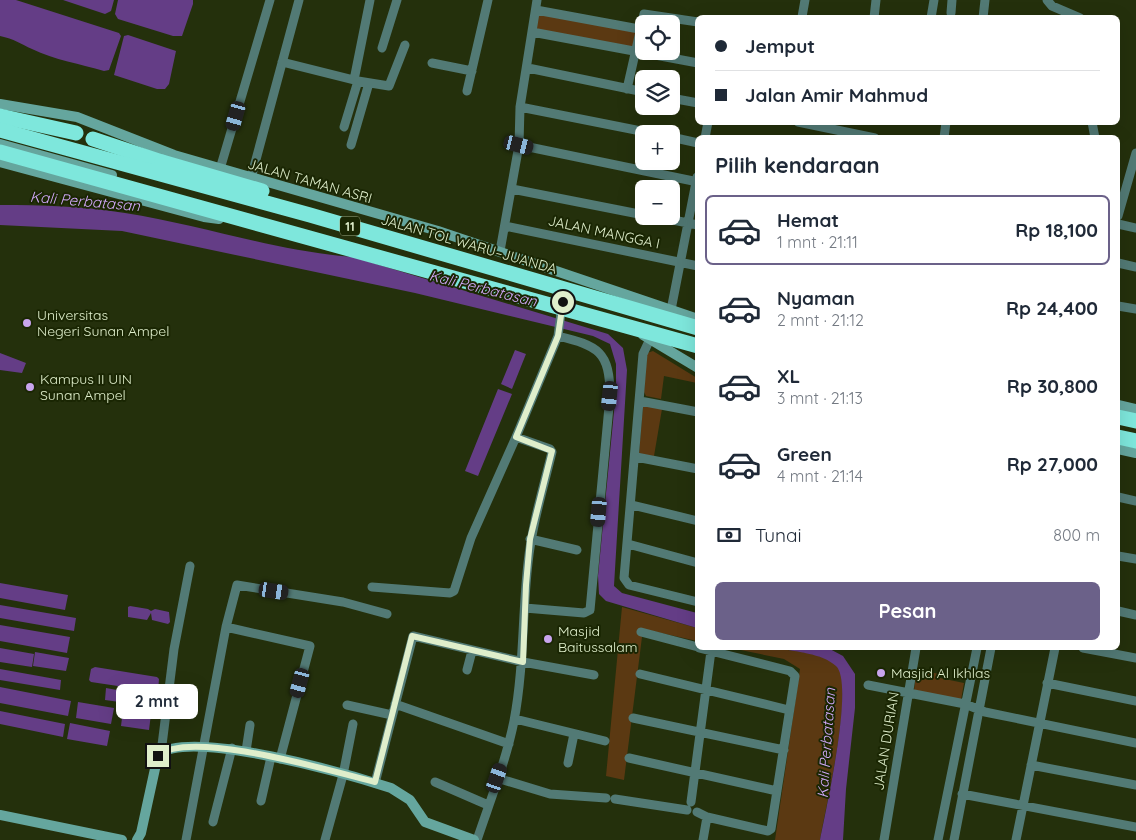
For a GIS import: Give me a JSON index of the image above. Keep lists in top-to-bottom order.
{
  "streets": {
    "highway": ["11", "JALAN TOL WARU–JUANDA"],
    "main road": ["JALAN TAMAN ASRI"],
    "street": ["JALAN MANGGA I", "JALAN DURIAN"]
  },
  "water": ["Kali Perbatasan"],
  "places": [
    "Universitas Negeri Sunan Ampel",
    "Kampus II UIN Sunan Ampel",
    "Masjid Baitussalam",
    "Masjid Al Ikhlas"
  ],
  "page": {
    "map_buttons": ["+", "−"],
    "banner": ["Jemput", "Jalan Amir Mahmud"],
    "heading": "Pilih kendaraan",
    "list": [
      {
        "name": "Hemat",
        "note": "1 mnt · 21:11",
        "value": "Rp 18,100"
      },
      {
        "name": "Nyaman",
        "note": "2 mnt · 21:12",
        "value": "Rp 24,400"
      },
      {
        "name": "XL",
        "note": "3 mnt · 21:13",
        "value": "Rp 30,800"
      },
      {
        "name": "Green",
        "note": "4 mnt · 21:14",
        "value": "Rp 27,000"
      }
    ],
    "pay": ["Tunai", "800 m"],
    "buttons": "Pesan",
    "bubble": "2 mnt"
  }
}
